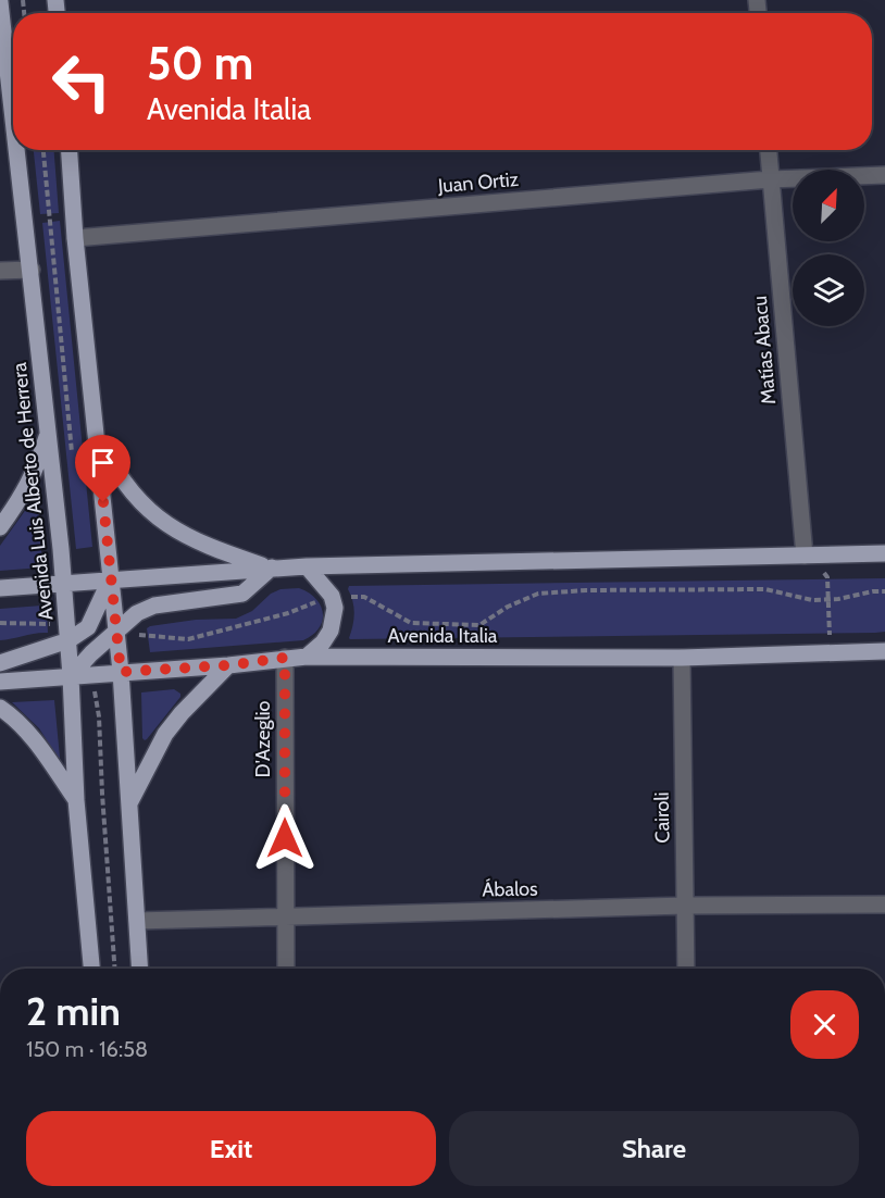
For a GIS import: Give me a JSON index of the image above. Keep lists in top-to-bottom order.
{
  "streets": {
    "main road": ["Avenida Luis Alberto de Herrera", "Avenida Italia"],
    "street": [
      "Juan Ortiz",
      "Matías Abacu",
      "D'Azeglio",
      "Cairoli",
      "Ábalos"
    ]
  },
  "crossings": [
    ["Juan Ortiz", "Matías Abacu"],
    ["Avenida Luis Alberto de Herrera", "Avenida Italia"],
    ["Avenida Italia", "D'Azeglio"],
    ["Avenida Italia", "Cairoli"],
    ["D'Azeglio", "Ábalos"],
    ["Cairoli", "Ábalos"]
  ],
  "north": "top right",
  "page": {
    "turn": ["50 m", "Avenida Italia"],
    "heading": ["2 min", "150 m · 16:58"],
    "buttons": ["Exit", "Share"]
  }
}
